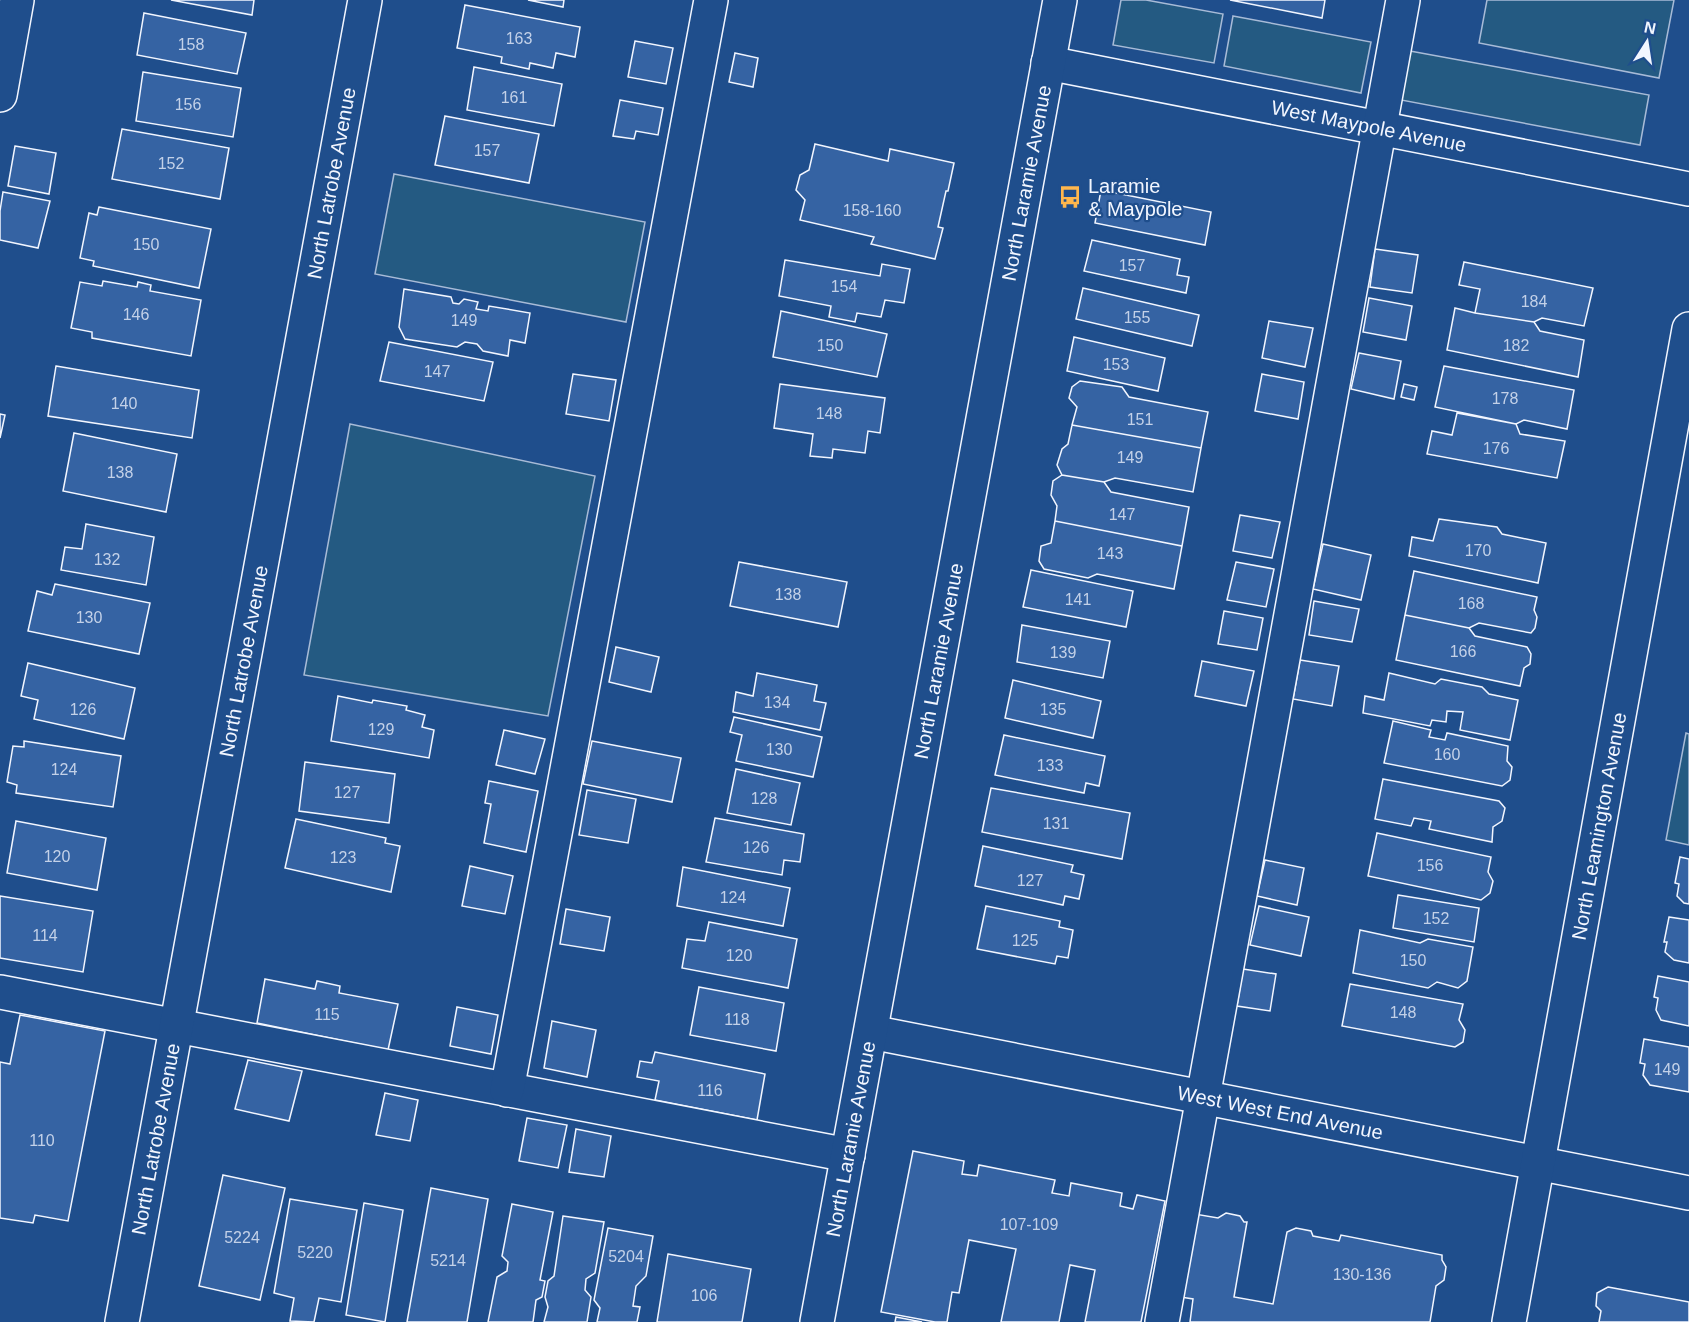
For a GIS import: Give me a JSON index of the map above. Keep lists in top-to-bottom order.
{
  "streets": {
    "street": [
      "West Maypole Avenue",
      "North Latrobe Avenue",
      "North Laramie Avenue",
      "North Leamington Avenue",
      "West West End Avenue"
    ]
  },
  "crossings": [
    ["West Maypole Avenue", "North Laramie Avenue"],
    ["North Laramie Avenue", "West West End Avenue"],
    ["North Leamington Avenue", "West West End Avenue"]
  ],
  "places": {
    "bus stop": ["Laramie & Maypole"]
  },
  "house_numbers": [
    "163",
    "158",
    "161",
    "156",
    "157",
    "152",
    "158-160",
    "150",
    "157",
    "154",
    "184",
    "146",
    "155",
    "149",
    "150",
    "182",
    "153",
    "147",
    "178",
    "140",
    "148",
    "151",
    "176",
    "149",
    "138",
    "147",
    "170",
    "143",
    "132",
    "138",
    "141",
    "168",
    "130",
    "166",
    "139",
    "134",
    "126",
    "135",
    "129",
    "130",
    "160",
    "133",
    "124",
    "127",
    "128",
    "131",
    "126",
    "120",
    "123",
    "156",
    "127",
    "124",
    "152",
    "114",
    "125",
    "120",
    "150",
    "148",
    "115",
    "118",
    "149",
    "116",
    "110",
    "107-109",
    "5224",
    "5220",
    "5204",
    "5214",
    "130-136",
    "106"
  ],
  "north": "top"
}
